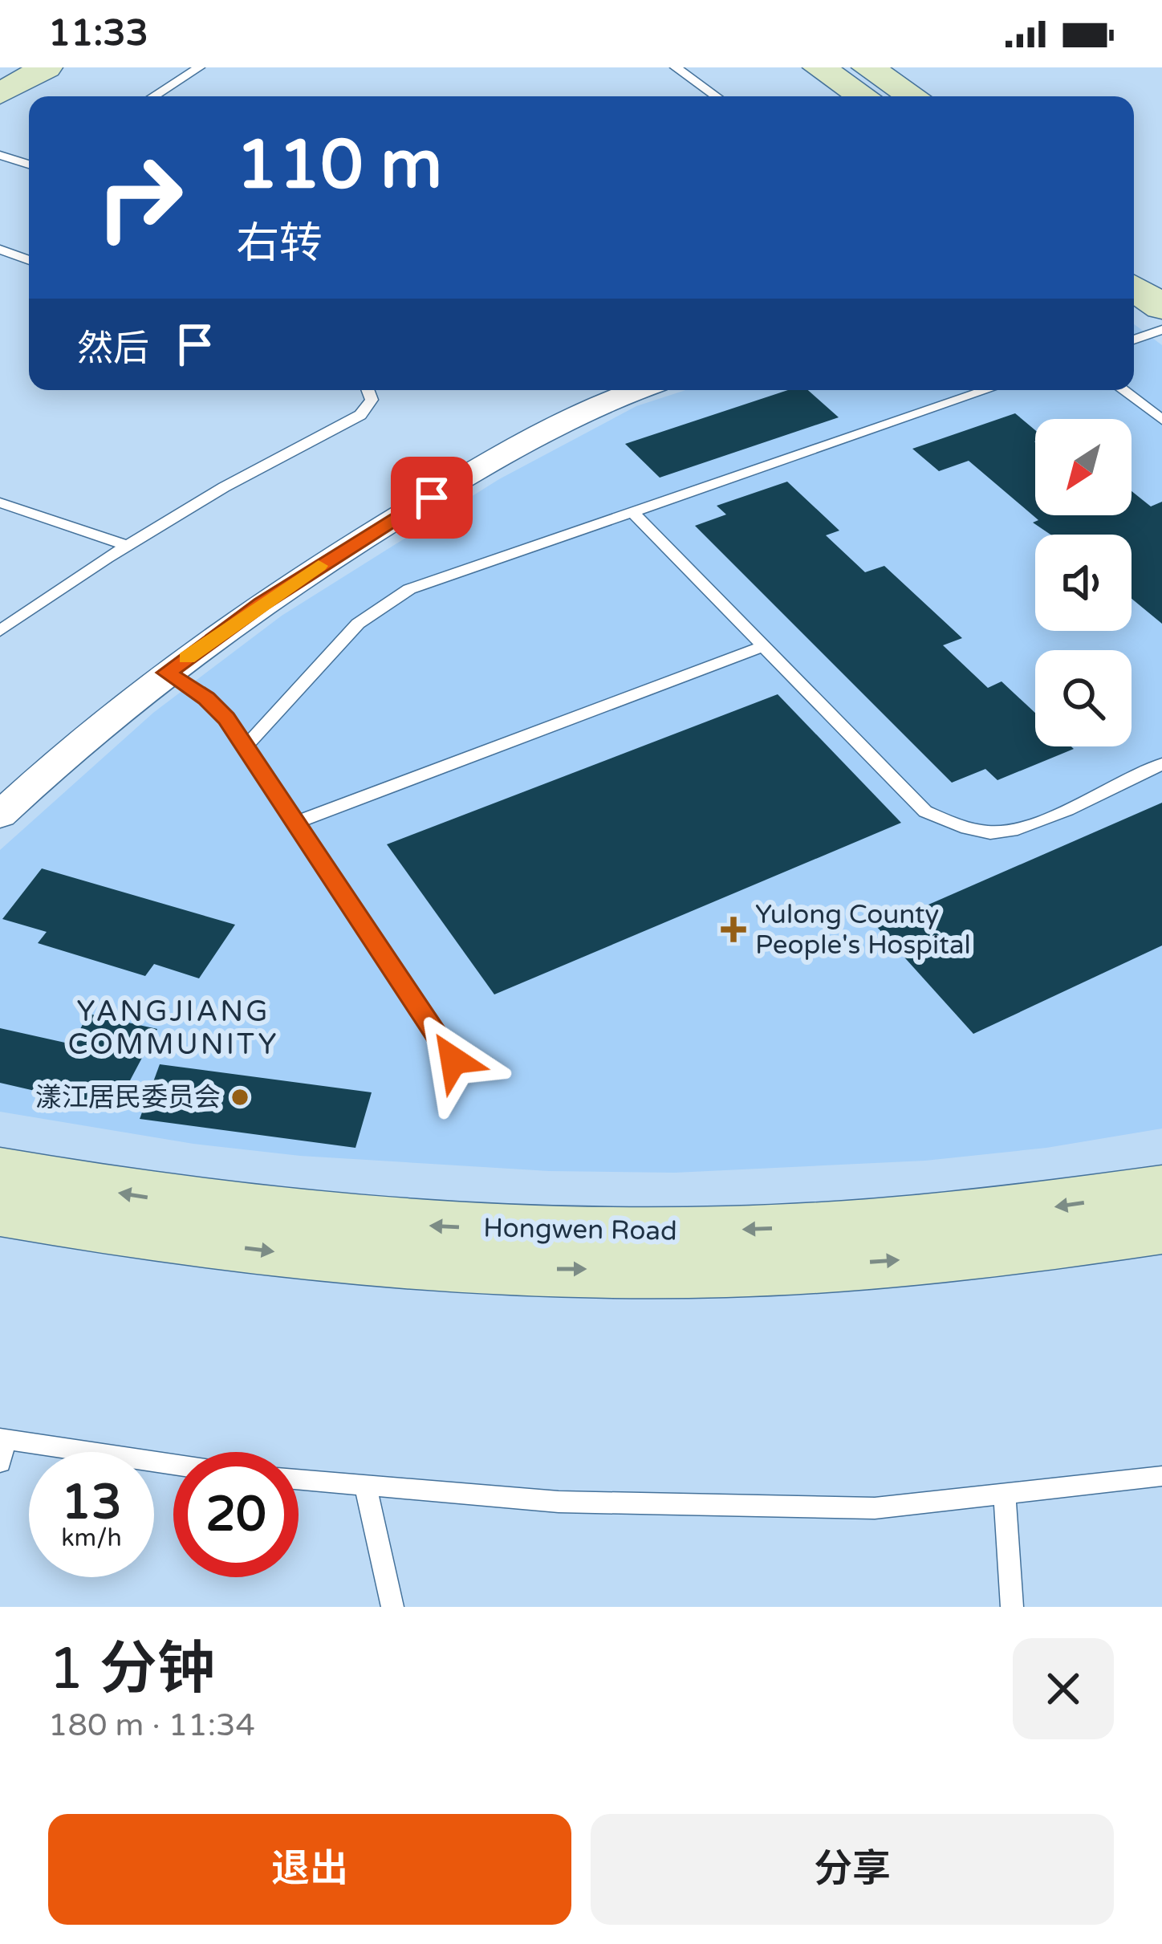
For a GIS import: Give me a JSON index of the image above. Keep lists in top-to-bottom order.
{
  "streets": {
    "street": ["Hongwen Road"]
  },
  "districts": ["YANGJIANG COMMUNITY"],
  "places": {
    "health": ["Yulong County People's Hospital"],
    "other": ["漾江居民委员会"]
  },
  "north": "bottom left",
  "page": {
    "status": "11:33",
    "turn": ["110 m", "右转"],
    "then": "然后",
    "speed": "13 km/h",
    "limit": "20",
    "heading": ["1 分钟", "180 m · 11:34"],
    "buttons": ["退出", "分享"]
  }
}
